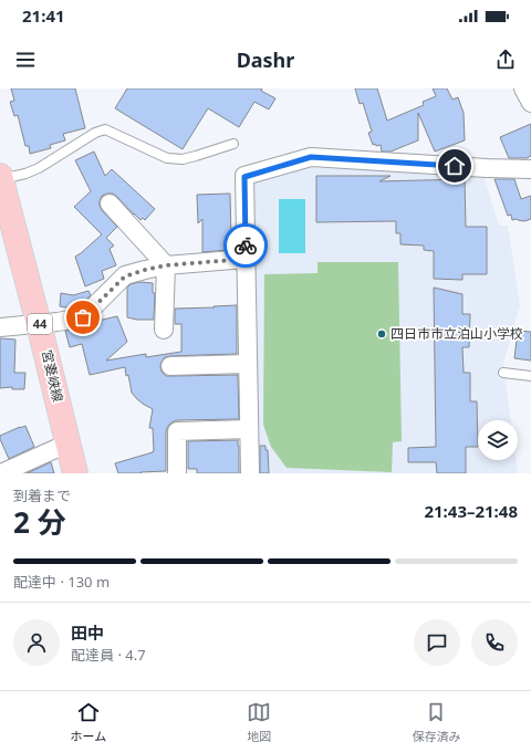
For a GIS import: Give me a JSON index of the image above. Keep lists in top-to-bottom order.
{
  "streets": {
    "main road": ["44", "宮妻峡線"]
  },
  "places": ["四日市市立泊山小学校"],
  "page": {
    "status": "21:41",
    "header": "Dashr",
    "heading": ["2 分", "到着まで", "21:43–21:48"],
    "panel": ["田中", "配達員 · 4.7"],
    "bar": "配達中 · 130 m",
    "tabs": ["ホーム", "地図", "保存済み"]
  }
}
